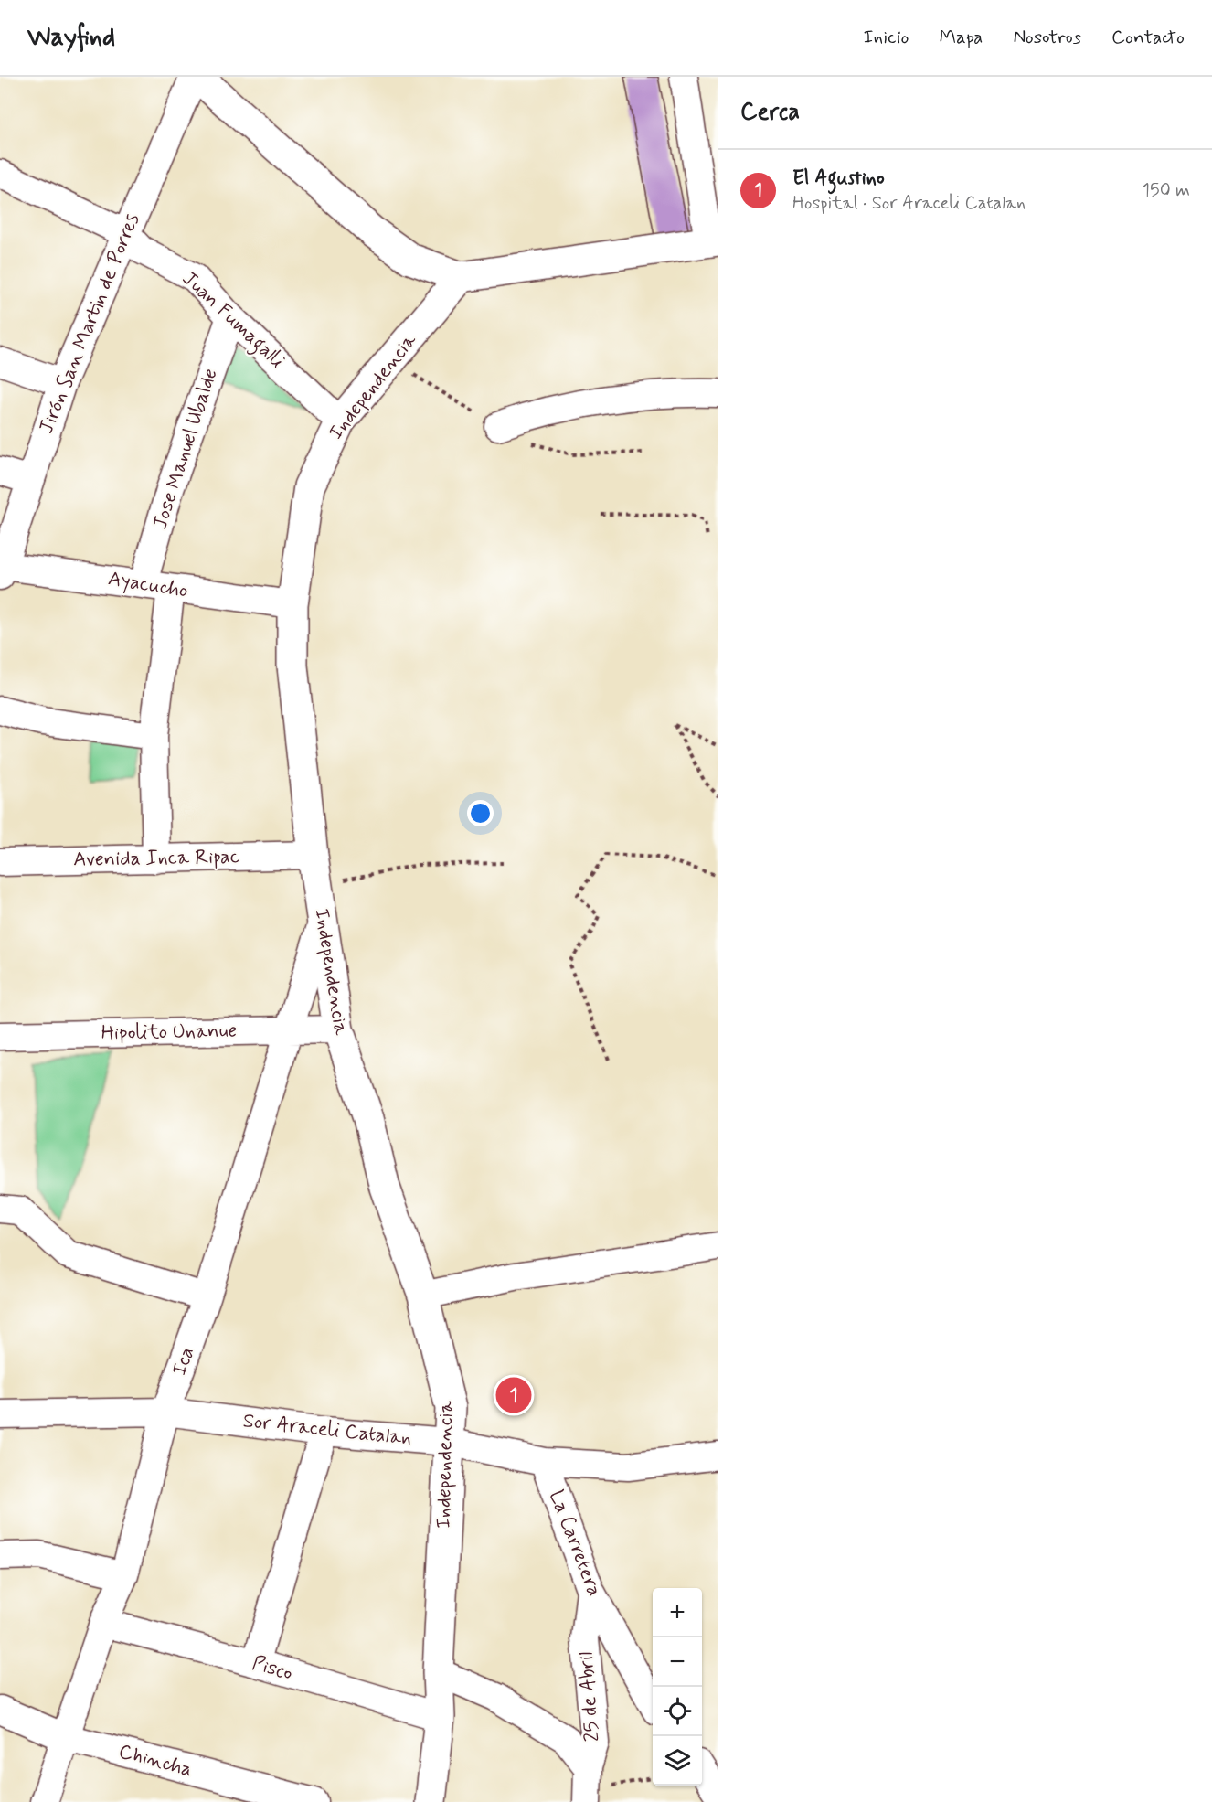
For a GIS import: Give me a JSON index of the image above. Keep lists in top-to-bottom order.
{
  "streets": {
    "street": [
      "Juan Fumagalli",
      "Jirón San Martin de Porres",
      "Independencia",
      "Jose Manuel Ubalde",
      "Ayacucho",
      "Avenida Inca Ripac",
      "Hipolito Unanue",
      "Ica",
      "Sor Araceli Catalan",
      "La Carretera",
      "Pisco",
      "25 de Abril",
      "Chincha"
    ]
  },
  "crossings": [
    ["Juan Fumagalli", "Jirón San Martin de Porres"],
    ["Juan Fumagalli", "Independencia"],
    ["Juan Fumagalli", "Jose Manuel Ubalde"],
    ["Jirón San Martin de Porres", "Ayacucho"],
    ["Independencia", "Ayacucho"],
    ["Independencia", "Avenida Inca Ripac"],
    ["Independencia", "Hipolito Unanue"],
    ["Independencia", "Ica"],
    ["Independencia", "Sor Araceli Catalan"],
    ["Independencia", "Pisco"],
    ["Jose Manuel Ubalde", "Ayacucho"],
    ["Hipolito Unanue", "Ica"],
    ["Ica", "Sor Araceli Catalan"],
    ["Ica", "Pisco"],
    ["Ica", "Chincha"],
    ["Sor Araceli Catalan", "La Carretera"],
    ["La Carretera", "25 de Abril"]
  ],
  "page": {
    "header": "Wayfind",
    "nav": [
      "Inicio",
      "Mapa",
      "Nosotros",
      "Contacto"
    ],
    "heading": "Cerca",
    "list": [
      {
        "mark": "1",
        "name": "El Agustino",
        "note": "Hospital · Sor Araceli Catalan",
        "value": "150 m"
      }
    ],
    "pins": "1",
    "map_buttons": ["+", "−"]
  }
}
